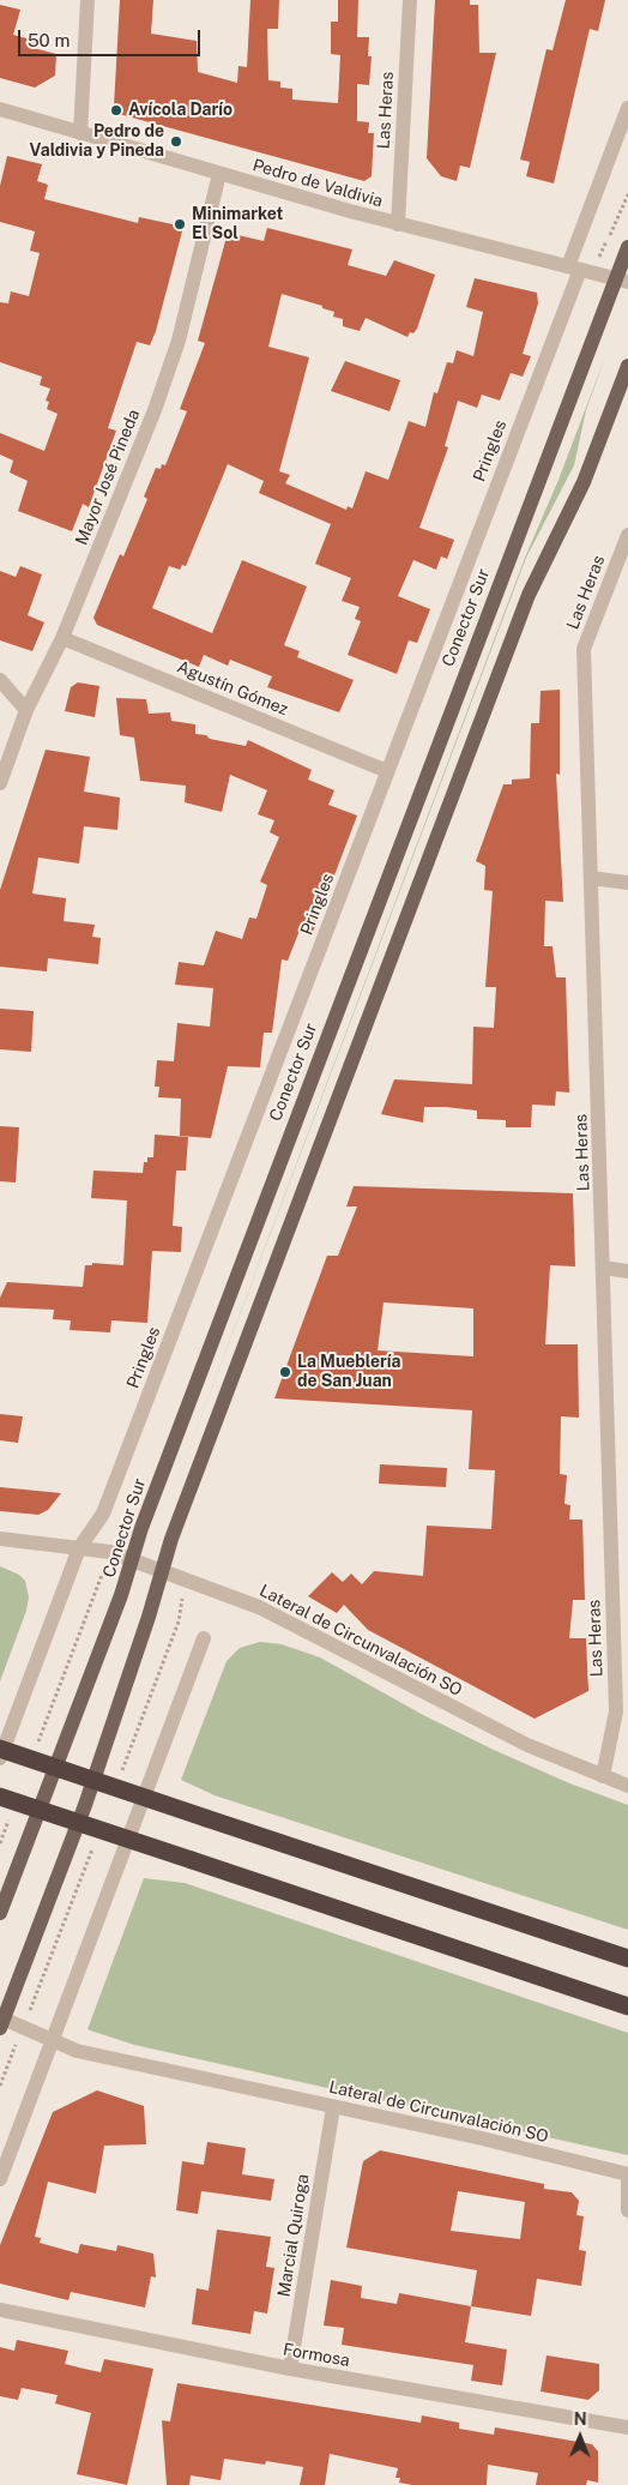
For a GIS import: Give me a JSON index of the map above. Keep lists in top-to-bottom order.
{
  "streets": {
    "main road": ["Conector Sur"],
    "street": [
      "Las Heras",
      "Pedro de Valdivia",
      "Pringles",
      "Mayor José Pineda",
      "Agustín Gómez",
      "Lateral de Circunvalación SO",
      "Marcial Quiroga",
      "Formosa"
    ]
  },
  "crossings": [
    ["Las Heras", "Pedro de Valdivia"],
    ["Las Heras", "Lateral de Circunvalación SO"],
    ["Pedro de Valdivia", "Pringles"],
    ["Pedro de Valdivia", "Mayor José Pineda"],
    ["Pedro de Valdivia", "Conector Sur"],
    ["Pringles", "Agustín Gómez"],
    ["Pringles", "Lateral de Circunvalación SO"],
    ["Mayor José Pineda", "Agustín Gómez"],
    ["Conector Sur", "Lateral de Circunvalación SO"],
    ["Lateral de Circunvalación SO", "Marcial Quiroga"],
    ["Marcial Quiroga", "Formosa"]
  ],
  "places": [
    "Avícola Darío",
    "Pedro de Valdivia y Pineda",
    "Minimarket El Sol",
    "La Mueblería de San Juan"
  ],
  "scale_bar": "50 m",
  "north": "top"
}
